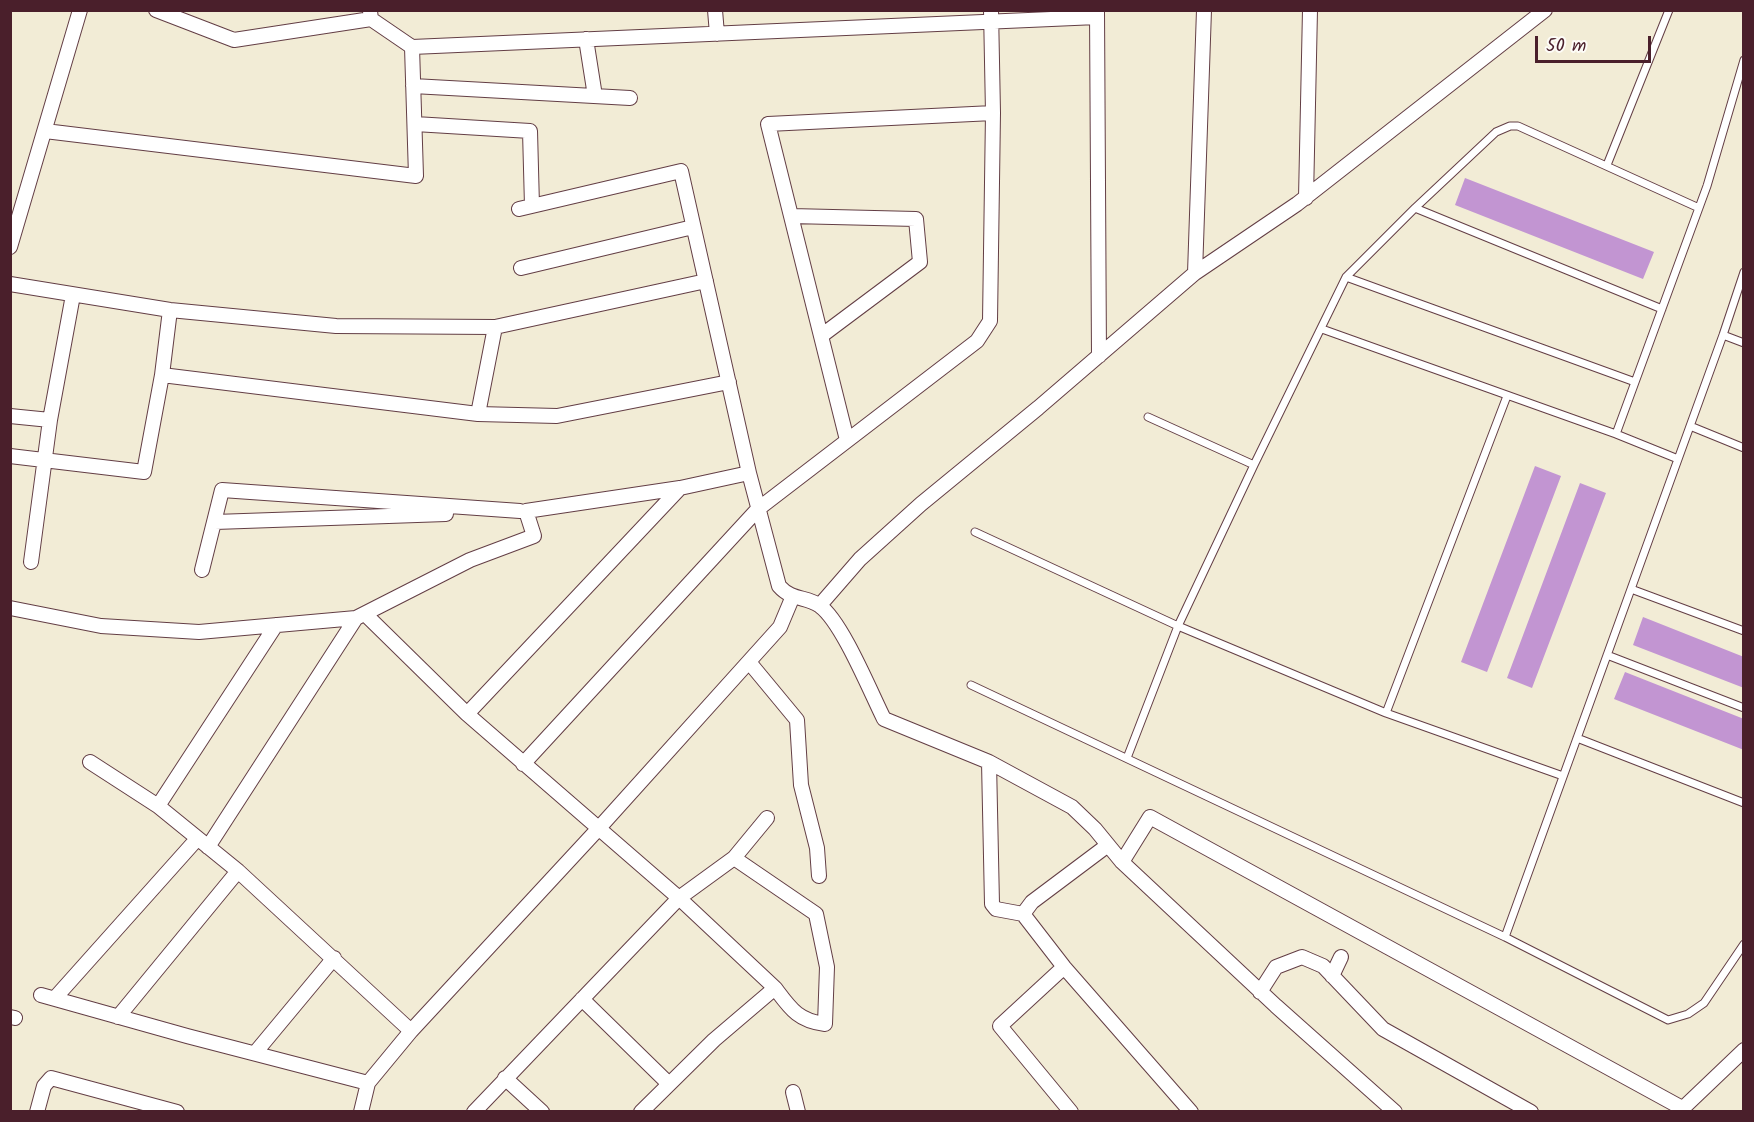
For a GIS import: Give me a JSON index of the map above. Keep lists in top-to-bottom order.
{
  "scale_bar": "50 m"
}
